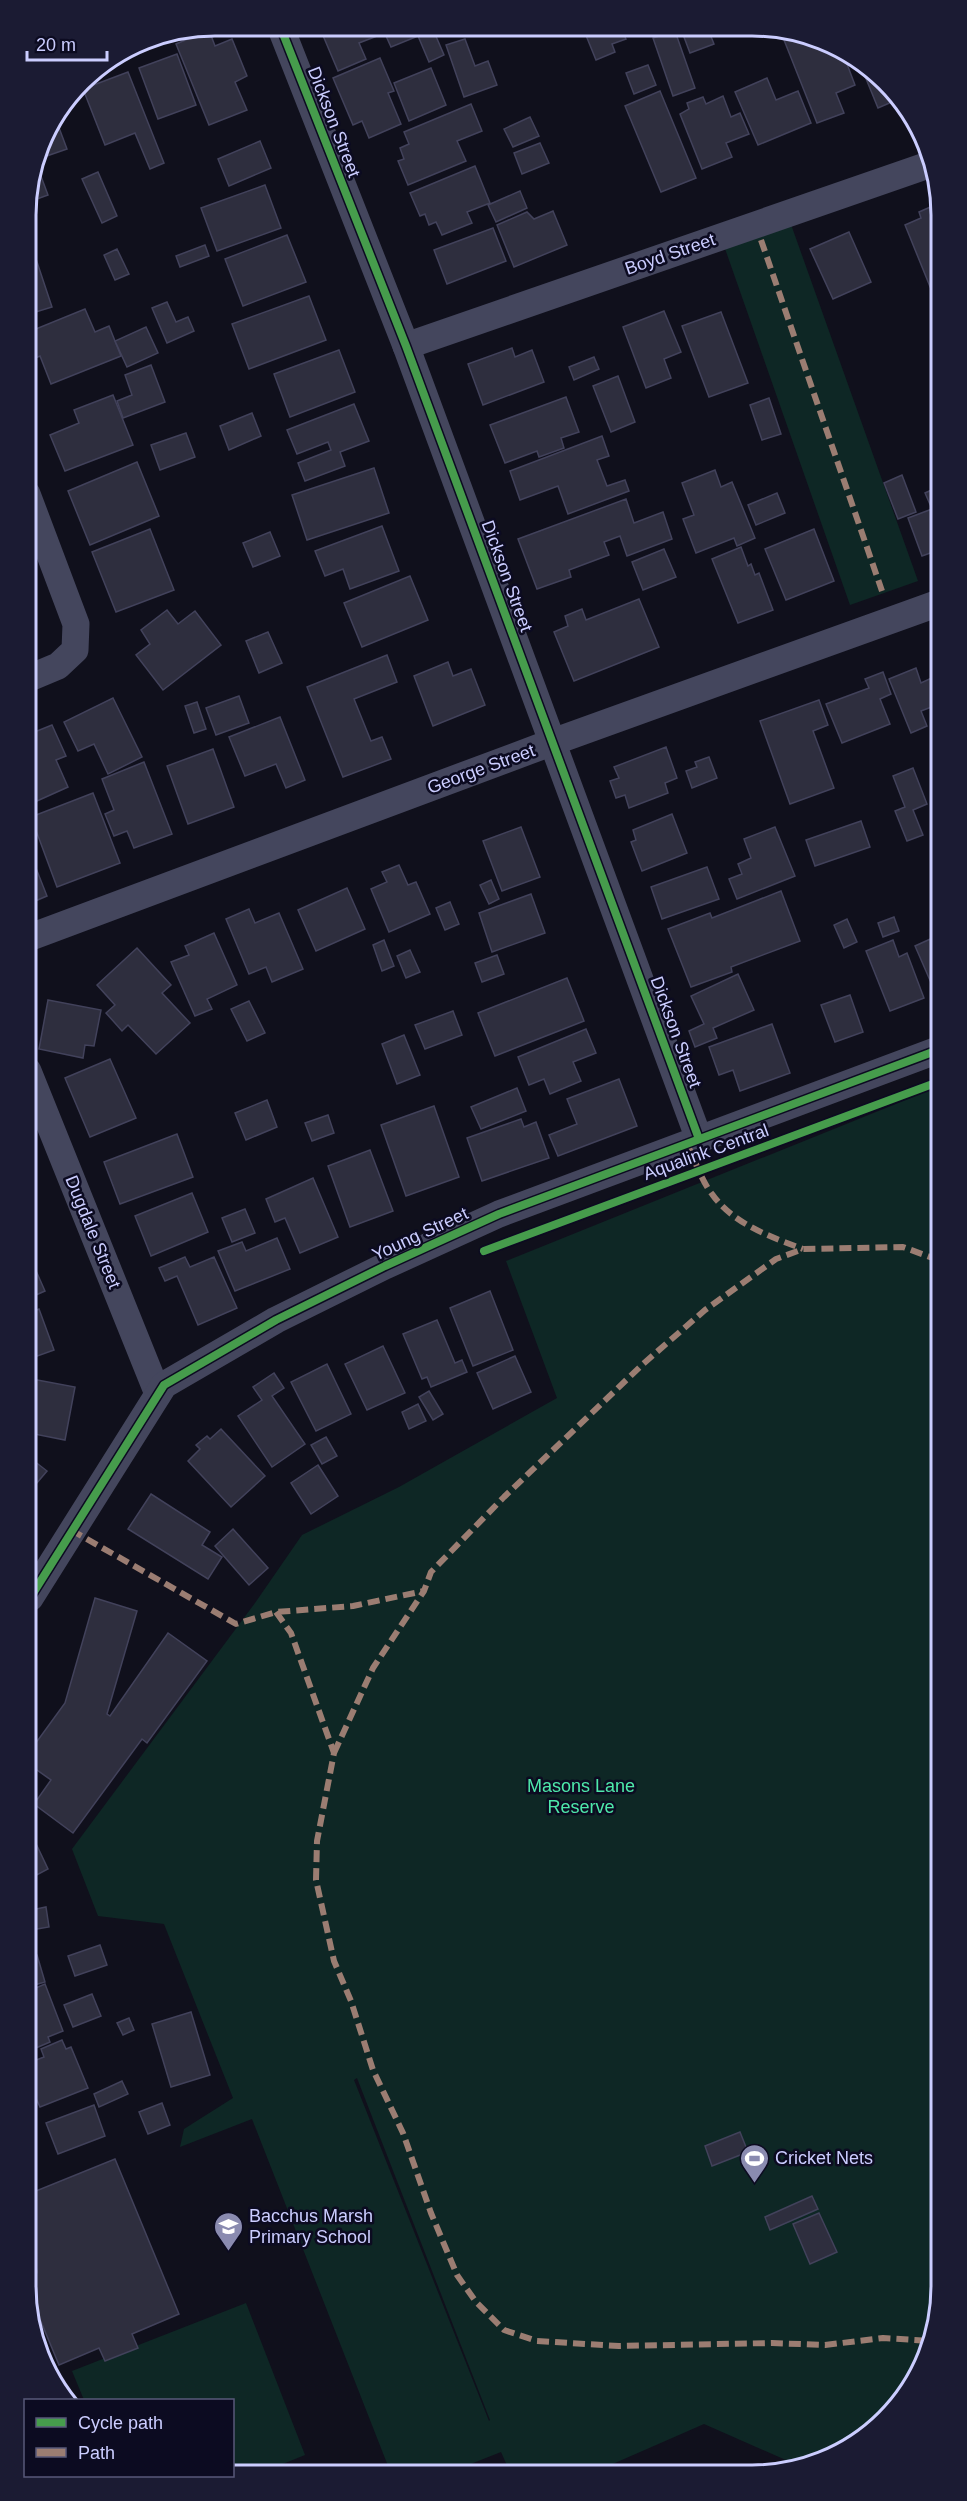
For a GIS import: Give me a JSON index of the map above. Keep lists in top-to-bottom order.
{
  "streets": {
    "street": [
      "Dickson Street",
      "Boyd Street",
      "George Street",
      "Dugdale Street",
      "Young Street"
    ],
    "cycle path": ["Aqualink Central"]
  },
  "crossings": [
    ["Dickson Street", "Boyd Street"],
    ["Dickson Street", "George Street"],
    ["Dickson Street", "Young Street"],
    ["Dugdale Street", "Young Street"]
  ],
  "parks": ["Masons Lane Reserve"],
  "places": {
    "sports": ["Cricket Nets"],
    "school or university": ["Bacchus Marsh Primary School"]
  },
  "legend": ["Cycle path", "Path"],
  "scale_bar": "20 m"
}
